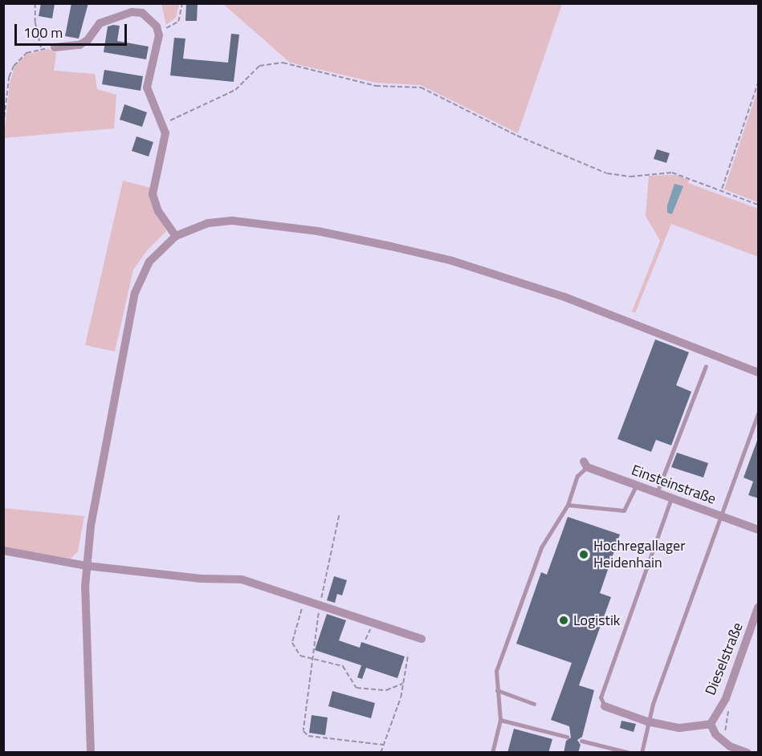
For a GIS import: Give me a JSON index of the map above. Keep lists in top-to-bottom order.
{
  "streets": {
    "street": ["Einsteinstraße", "Dieselstraße"]
  },
  "places": ["Hochregallager Heidenhain", "Logistik"],
  "scale_bar": "100 m"
}
